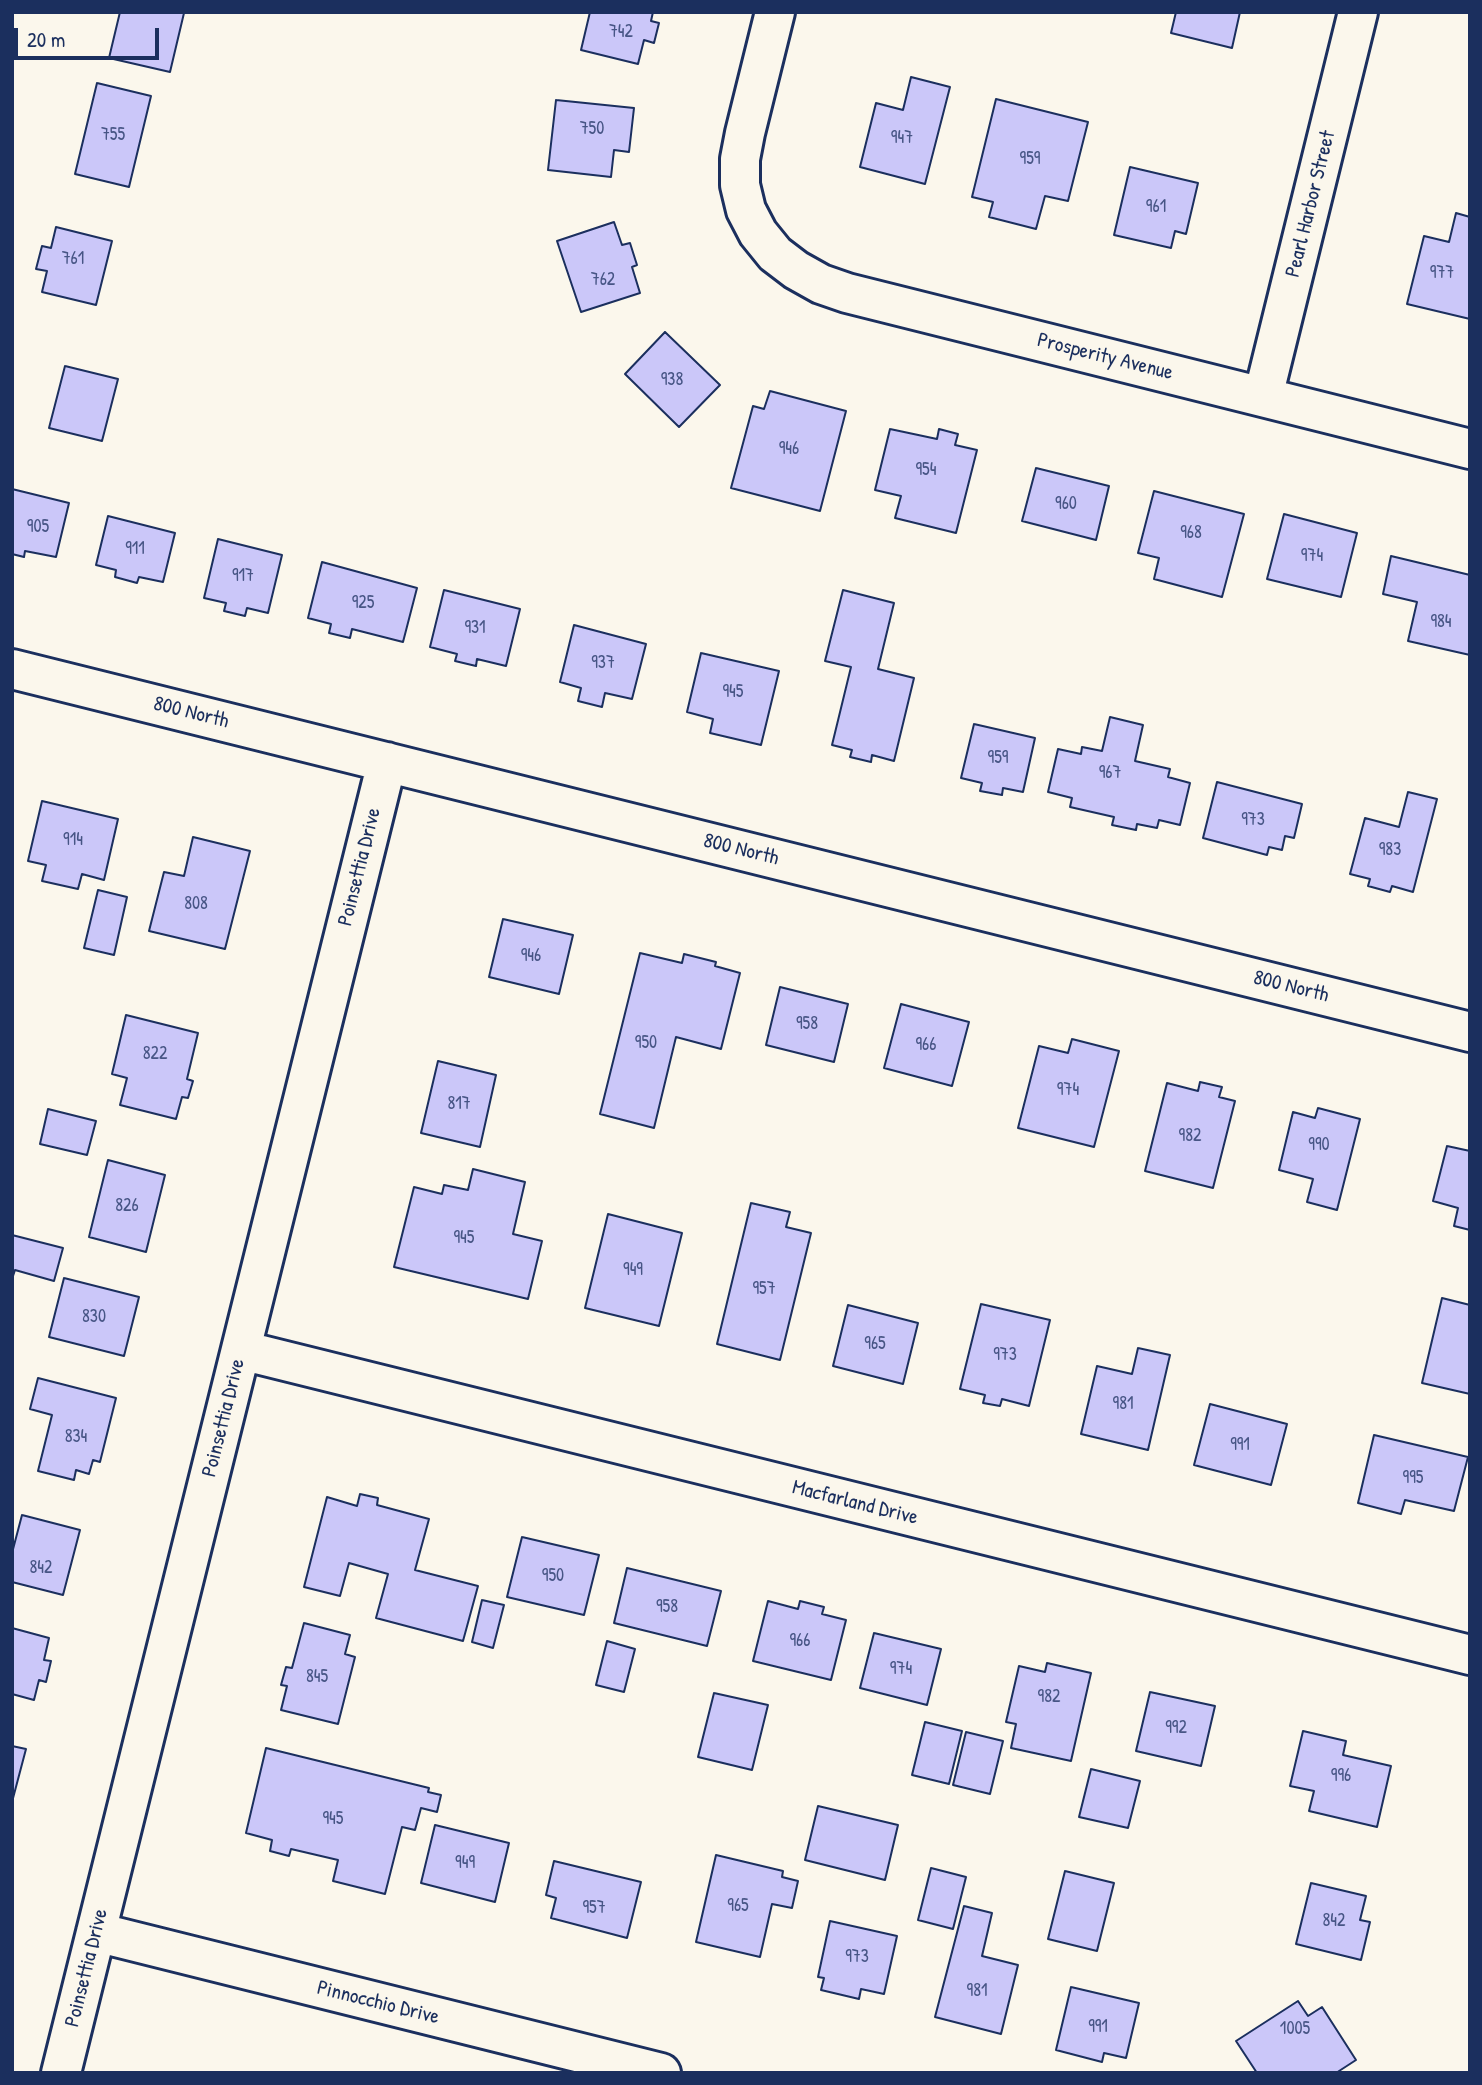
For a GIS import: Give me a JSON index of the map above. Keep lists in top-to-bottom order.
{
  "streets": {
    "street": [
      "Pearl Harbor Street",
      "Prosperity Avenue",
      "800 North",
      "Poinsettia Drive",
      "Macfarland Drive",
      "Pinnocchio Drive"
    ]
  },
  "crossings": [
    ["Pearl Harbor Street", "Prosperity Avenue"],
    ["800 North", "Poinsettia Drive"],
    ["Poinsettia Drive", "Macfarland Drive"],
    ["Poinsettia Drive", "Pinnocchio Drive"]
  ],
  "house_numbers": [
    "742",
    "750",
    "755",
    "947",
    "959",
    "961",
    "761",
    "977",
    "762",
    "938",
    "946",
    "954",
    "960",
    "905",
    "968",
    "911",
    "974",
    "917",
    "925",
    "984",
    "931",
    "937",
    "945",
    "959",
    "967",
    "973",
    "914",
    "983",
    "808",
    "946",
    "958",
    "950",
    "966",
    "822",
    "974",
    "817",
    "982",
    "990",
    "826",
    "945",
    "949",
    "957",
    "830",
    "965",
    "973",
    "981",
    "834",
    "991",
    "995",
    "842",
    "950",
    "958",
    "966",
    "974",
    "845",
    "982",
    "992",
    "996",
    "945",
    "949",
    "965",
    "957",
    "842",
    "973",
    "981",
    "991",
    "1005"
  ],
  "scale_bar": "20 m"
}
